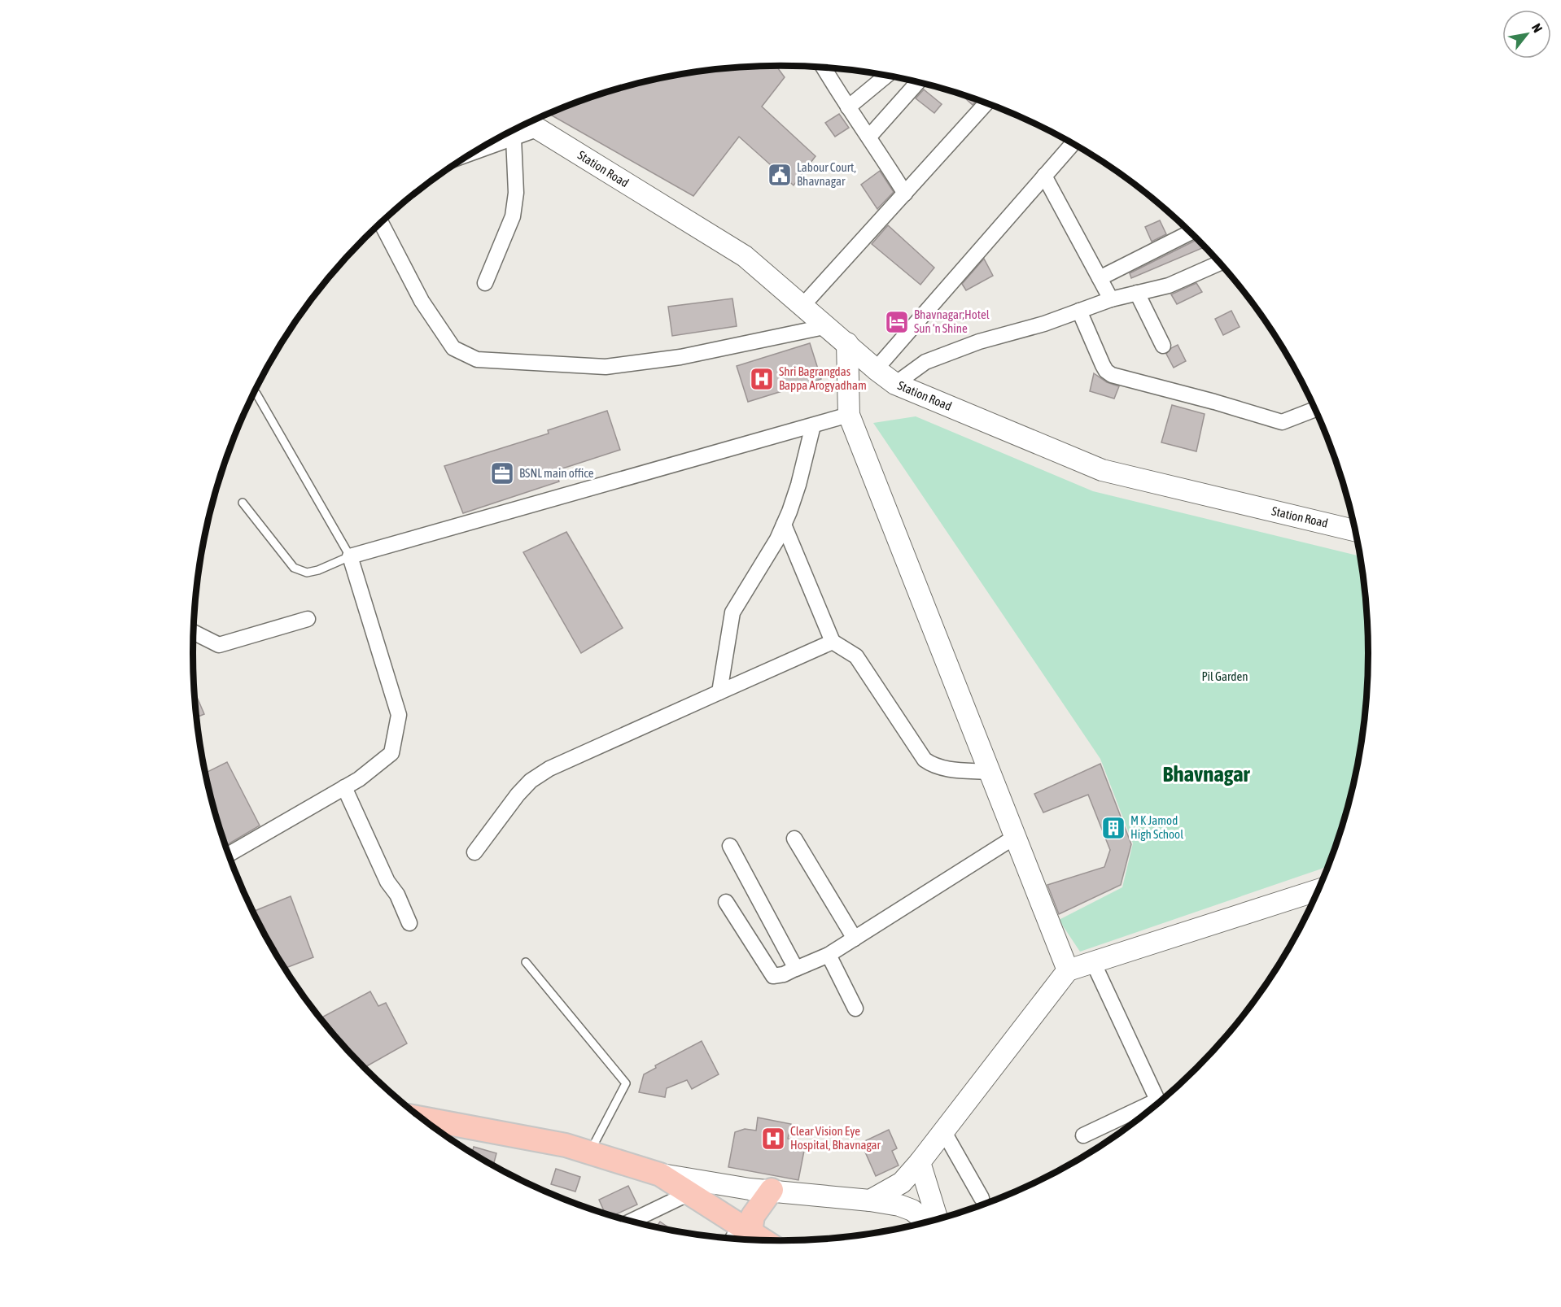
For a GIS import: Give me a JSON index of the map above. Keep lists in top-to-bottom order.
{
  "streets": {
    "main road": ["Station Road"]
  },
  "districts": ["Bhavnagar"],
  "parks": ["Pil Garden"],
  "places": {
    "public building": ["Labour Court, Bhavnagar"],
    "hotel": ["Bhavnagar;Hotel Sun ‘n Shine"],
    "hospital": ["Shri Bagrangdas Bappa Arogyadham", "Clear Vision Eye Hospital, Bhavnagar"],
    "office": ["BSNL main office"],
    "building": ["M K Jamod High School"]
  },
  "north": "top right"
}
